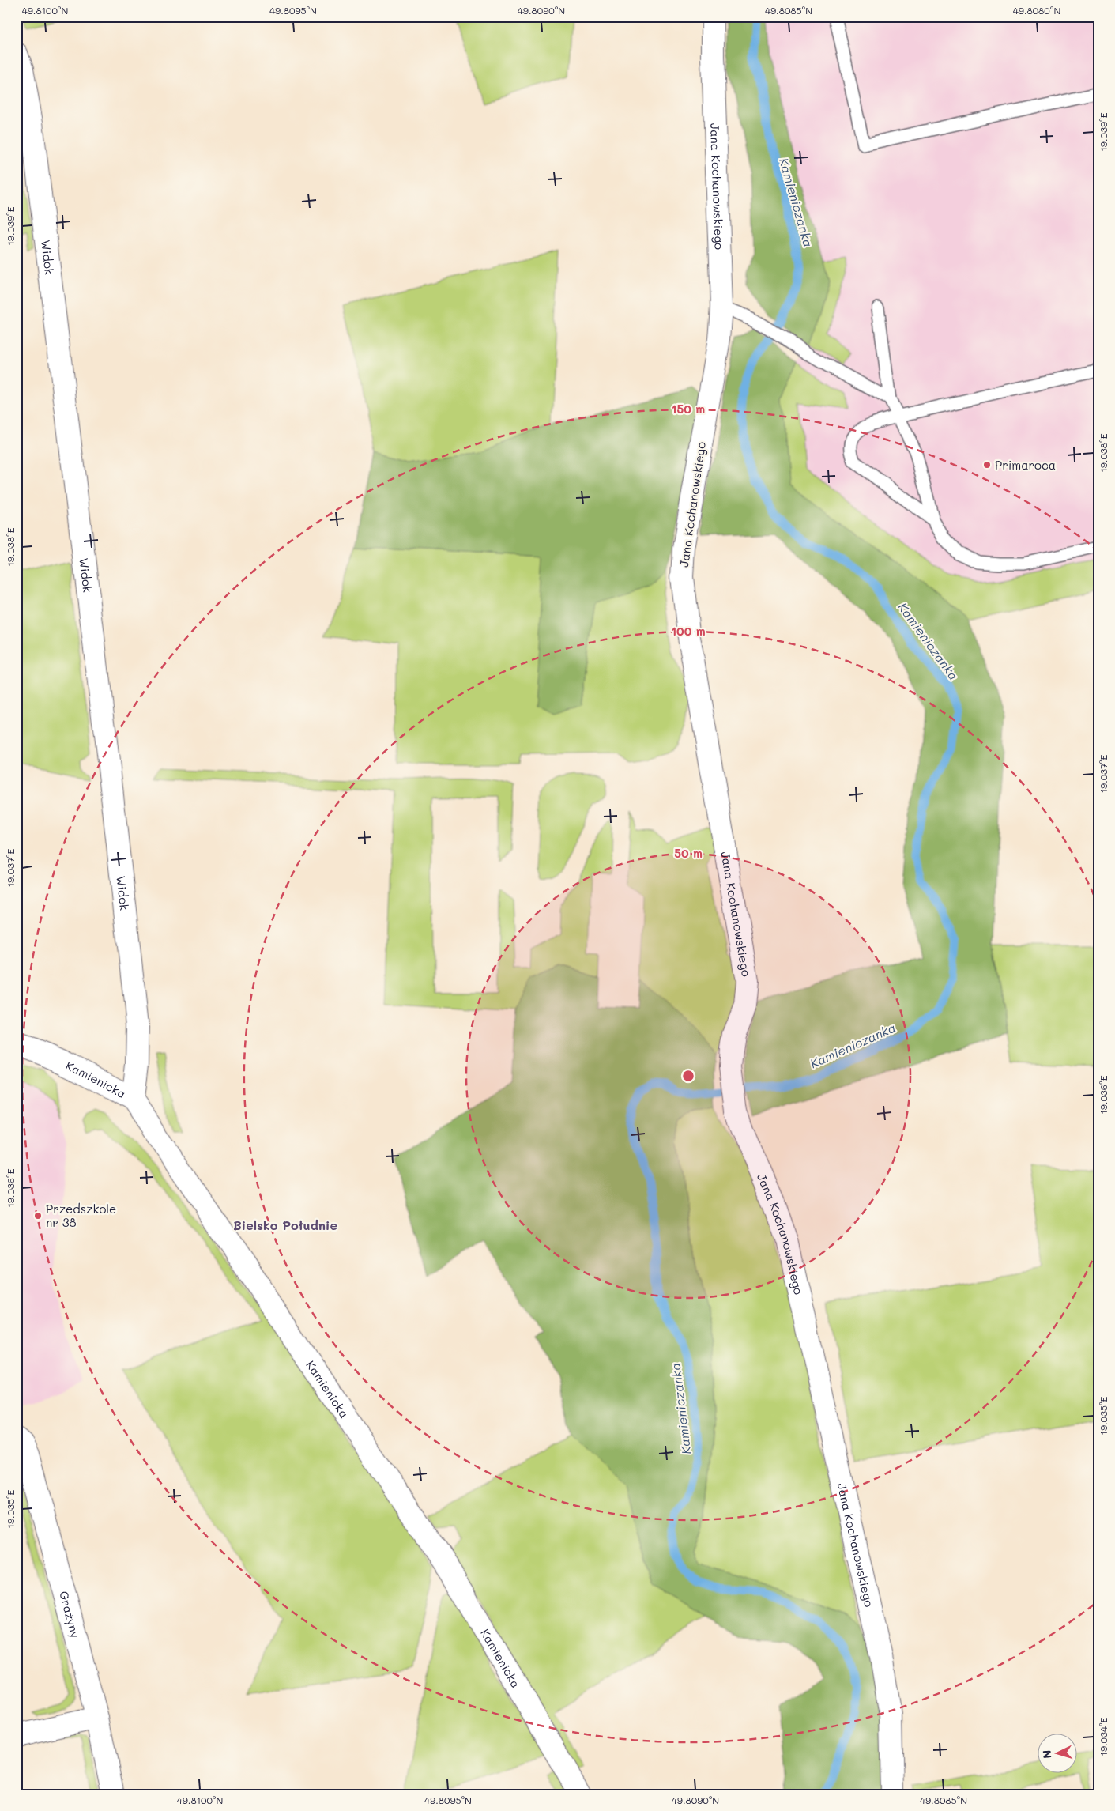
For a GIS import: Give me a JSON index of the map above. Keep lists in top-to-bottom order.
{
  "streets": {
    "street": [
      "Jana Kochanowskiego",
      "Widok",
      "Kamienicka",
      "Grażyny"
    ]
  },
  "crossings": [
    ["Widok", "Kamienicka"]
  ],
  "districts": ["Bielsko Południe"],
  "water": ["Kamieniczanka"],
  "places": ["Primaroca", "Przedszkole nr 38"],
  "north": "left",
  "coordinates": [
    "49.8100°N",
    "49.8095°N",
    "49.8090°N",
    "49.8085°N",
    "49.8080°N",
    "19.039°E",
    "19.038°E",
    "19.037°E",
    "19.036°E",
    "19.035°E",
    "19.034°E"
  ],
  "rings": ["150 m", "100 m", "50 m"]
}
